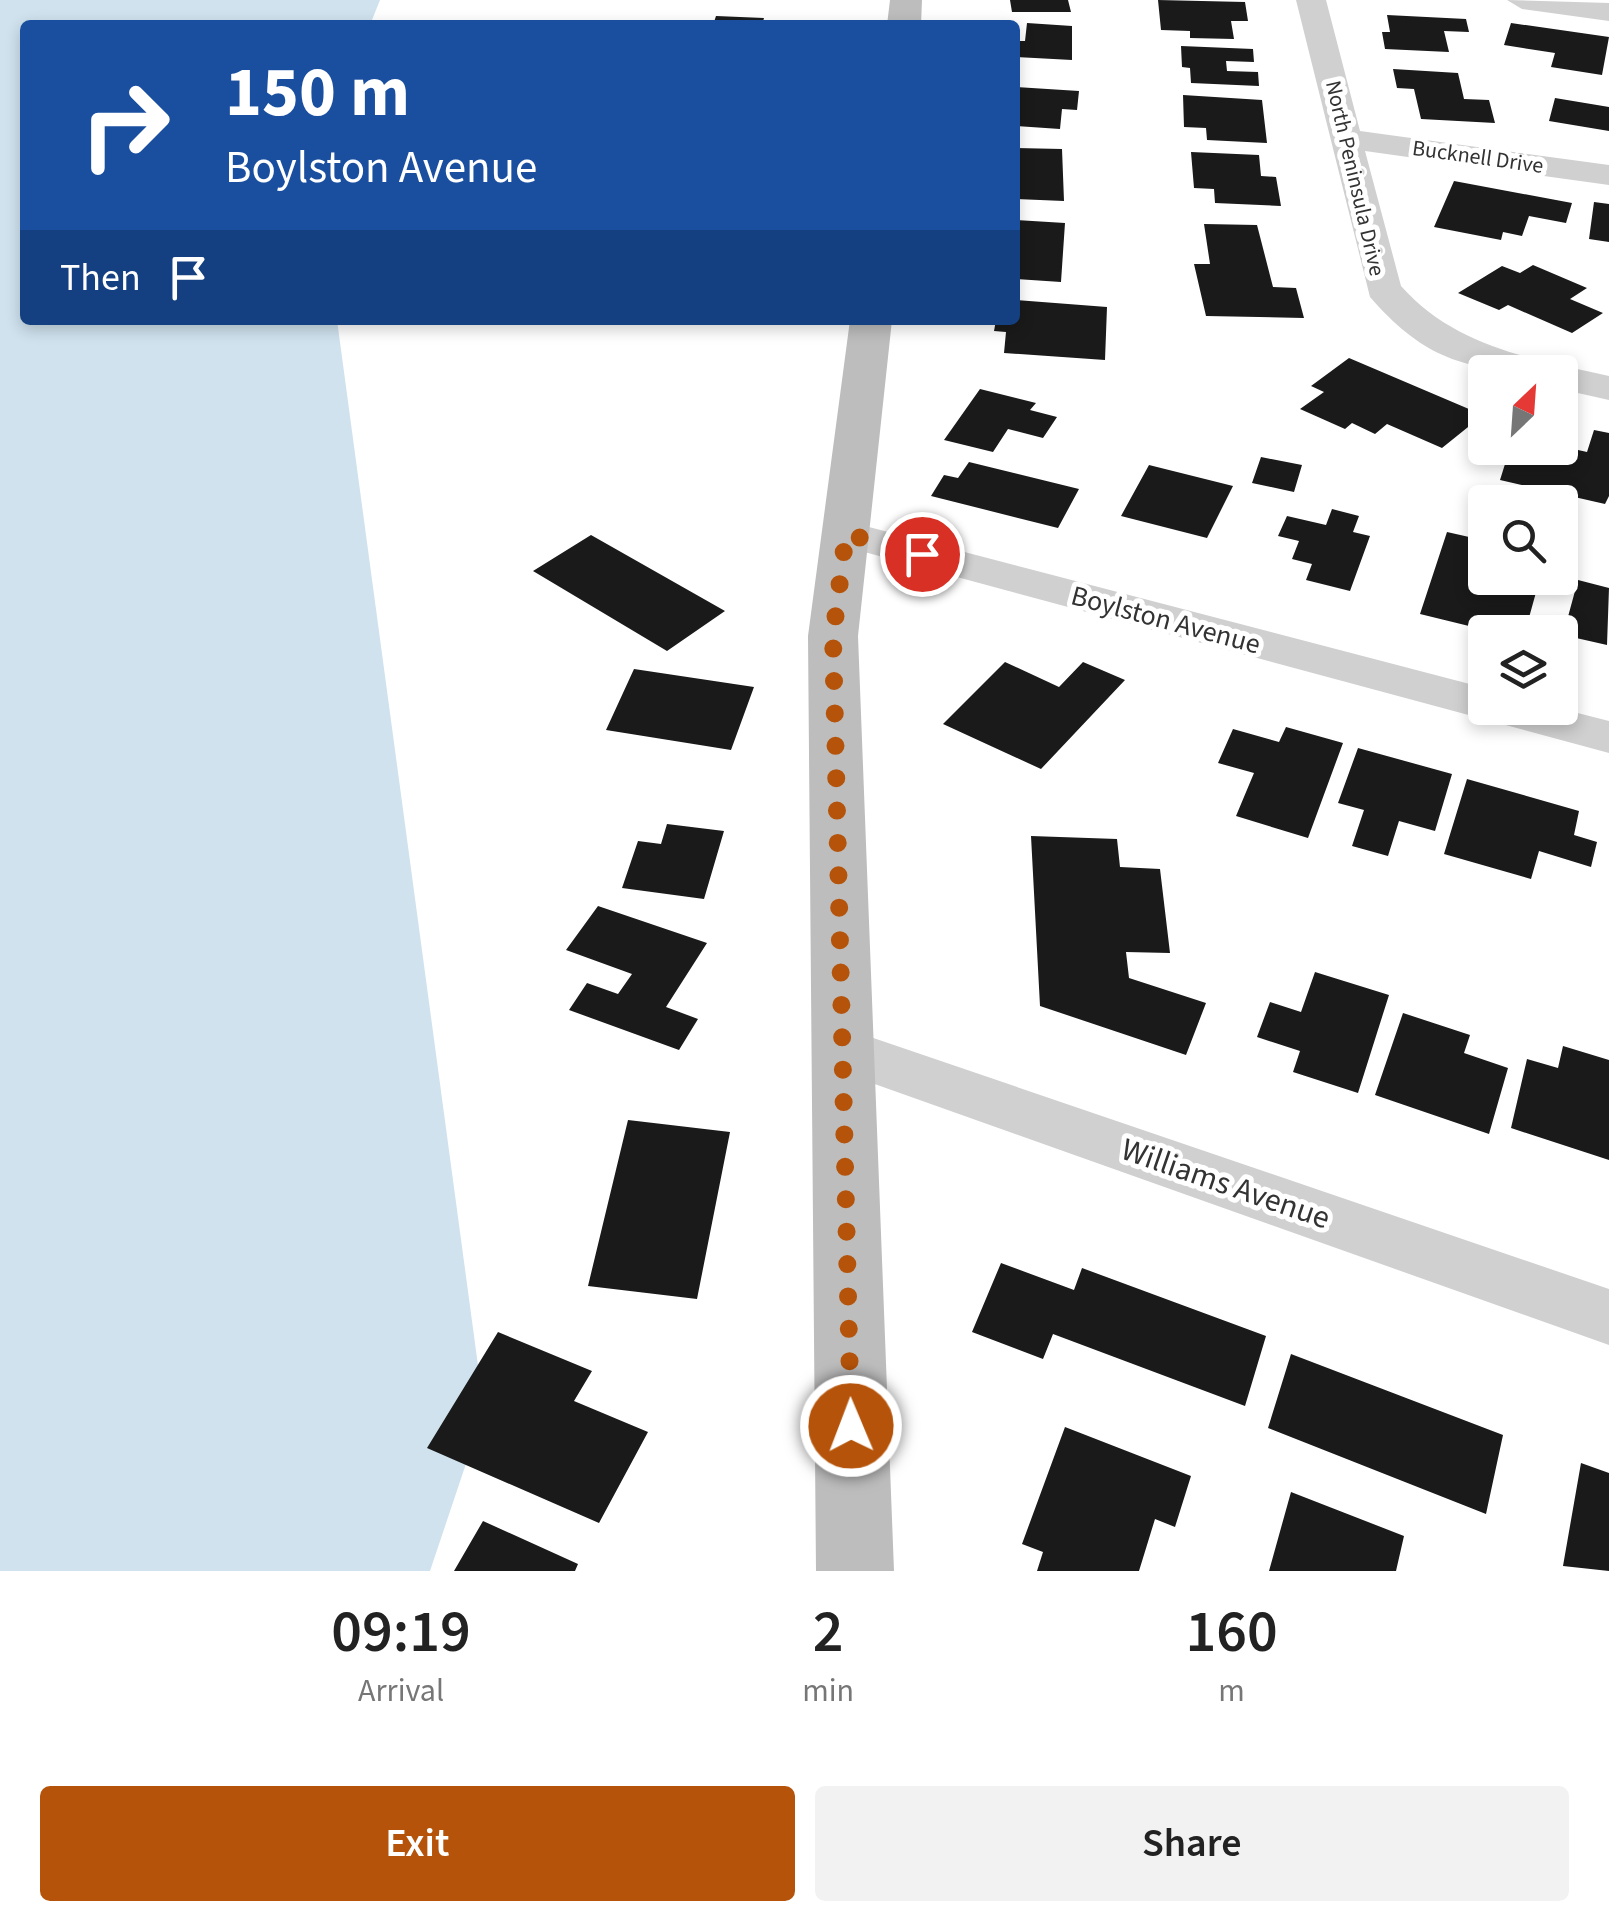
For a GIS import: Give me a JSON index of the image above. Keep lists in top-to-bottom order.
{
  "streets": {
    "street": [
      "Bucknell Drive",
      "North Peninsula Drive",
      "Boylston Avenue",
      "Williams Avenue"
    ]
  },
  "crossings": [
    ["Bucknell Drive", "North Peninsula Drive"]
  ],
  "north": "top right",
  "page": {
    "turn": ["150 m", "Boylston Avenue"],
    "then": "Then",
    "eta": [
      "09:19",
      "Arrival",
      "2",
      "min",
      "160",
      "m"
    ],
    "buttons": ["Exit", "Share"]
  }
}
